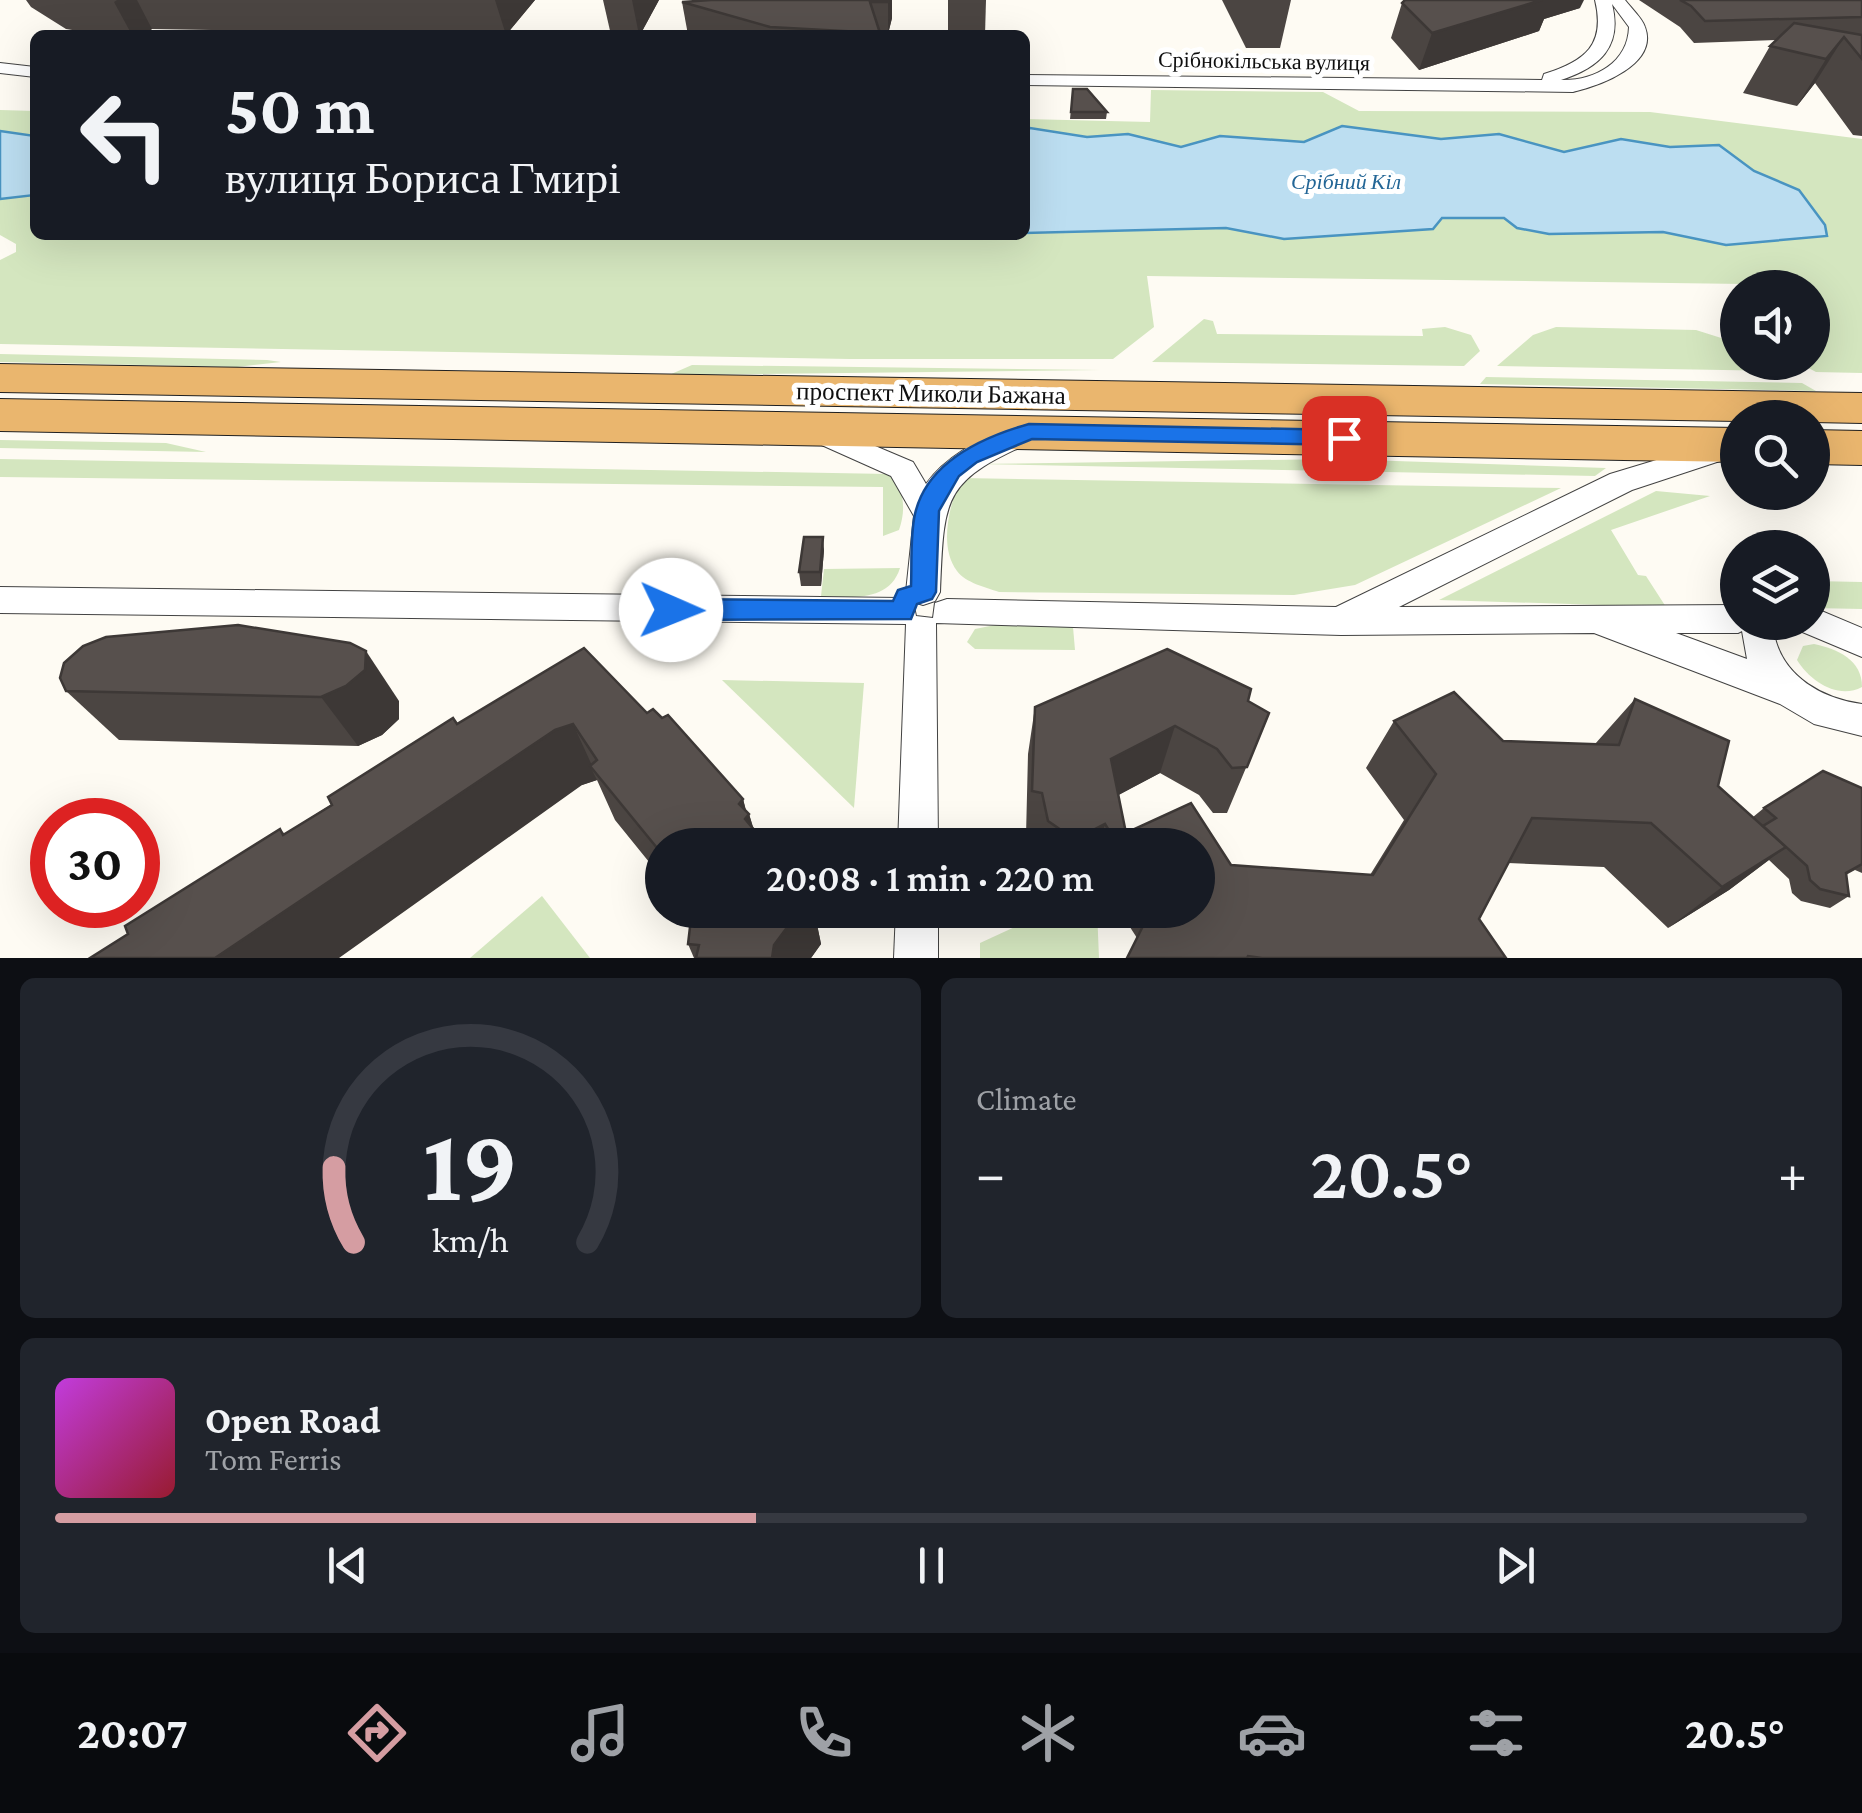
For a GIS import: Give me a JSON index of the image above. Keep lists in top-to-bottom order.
{
  "streets": {
    "highway": ["проспект Миколи Бажана"],
    "street": ["Срібнокільська вулиця"]
  },
  "water": ["Срібний Кіл"],
  "page": {
    "turn": ["50 m", "вулиця Бориса Гмирі"],
    "limit": "30",
    "trip": "20:08 · 1 min · 220 m",
    "tile": "Climate",
    "heat": ["−", "20.5°", "+"],
    "song": ["Open Road", "Tom Ferris"],
    "tabs": ["20:07", "20.5°"],
    "gauge": ["19", "km/h"]
  }
}
